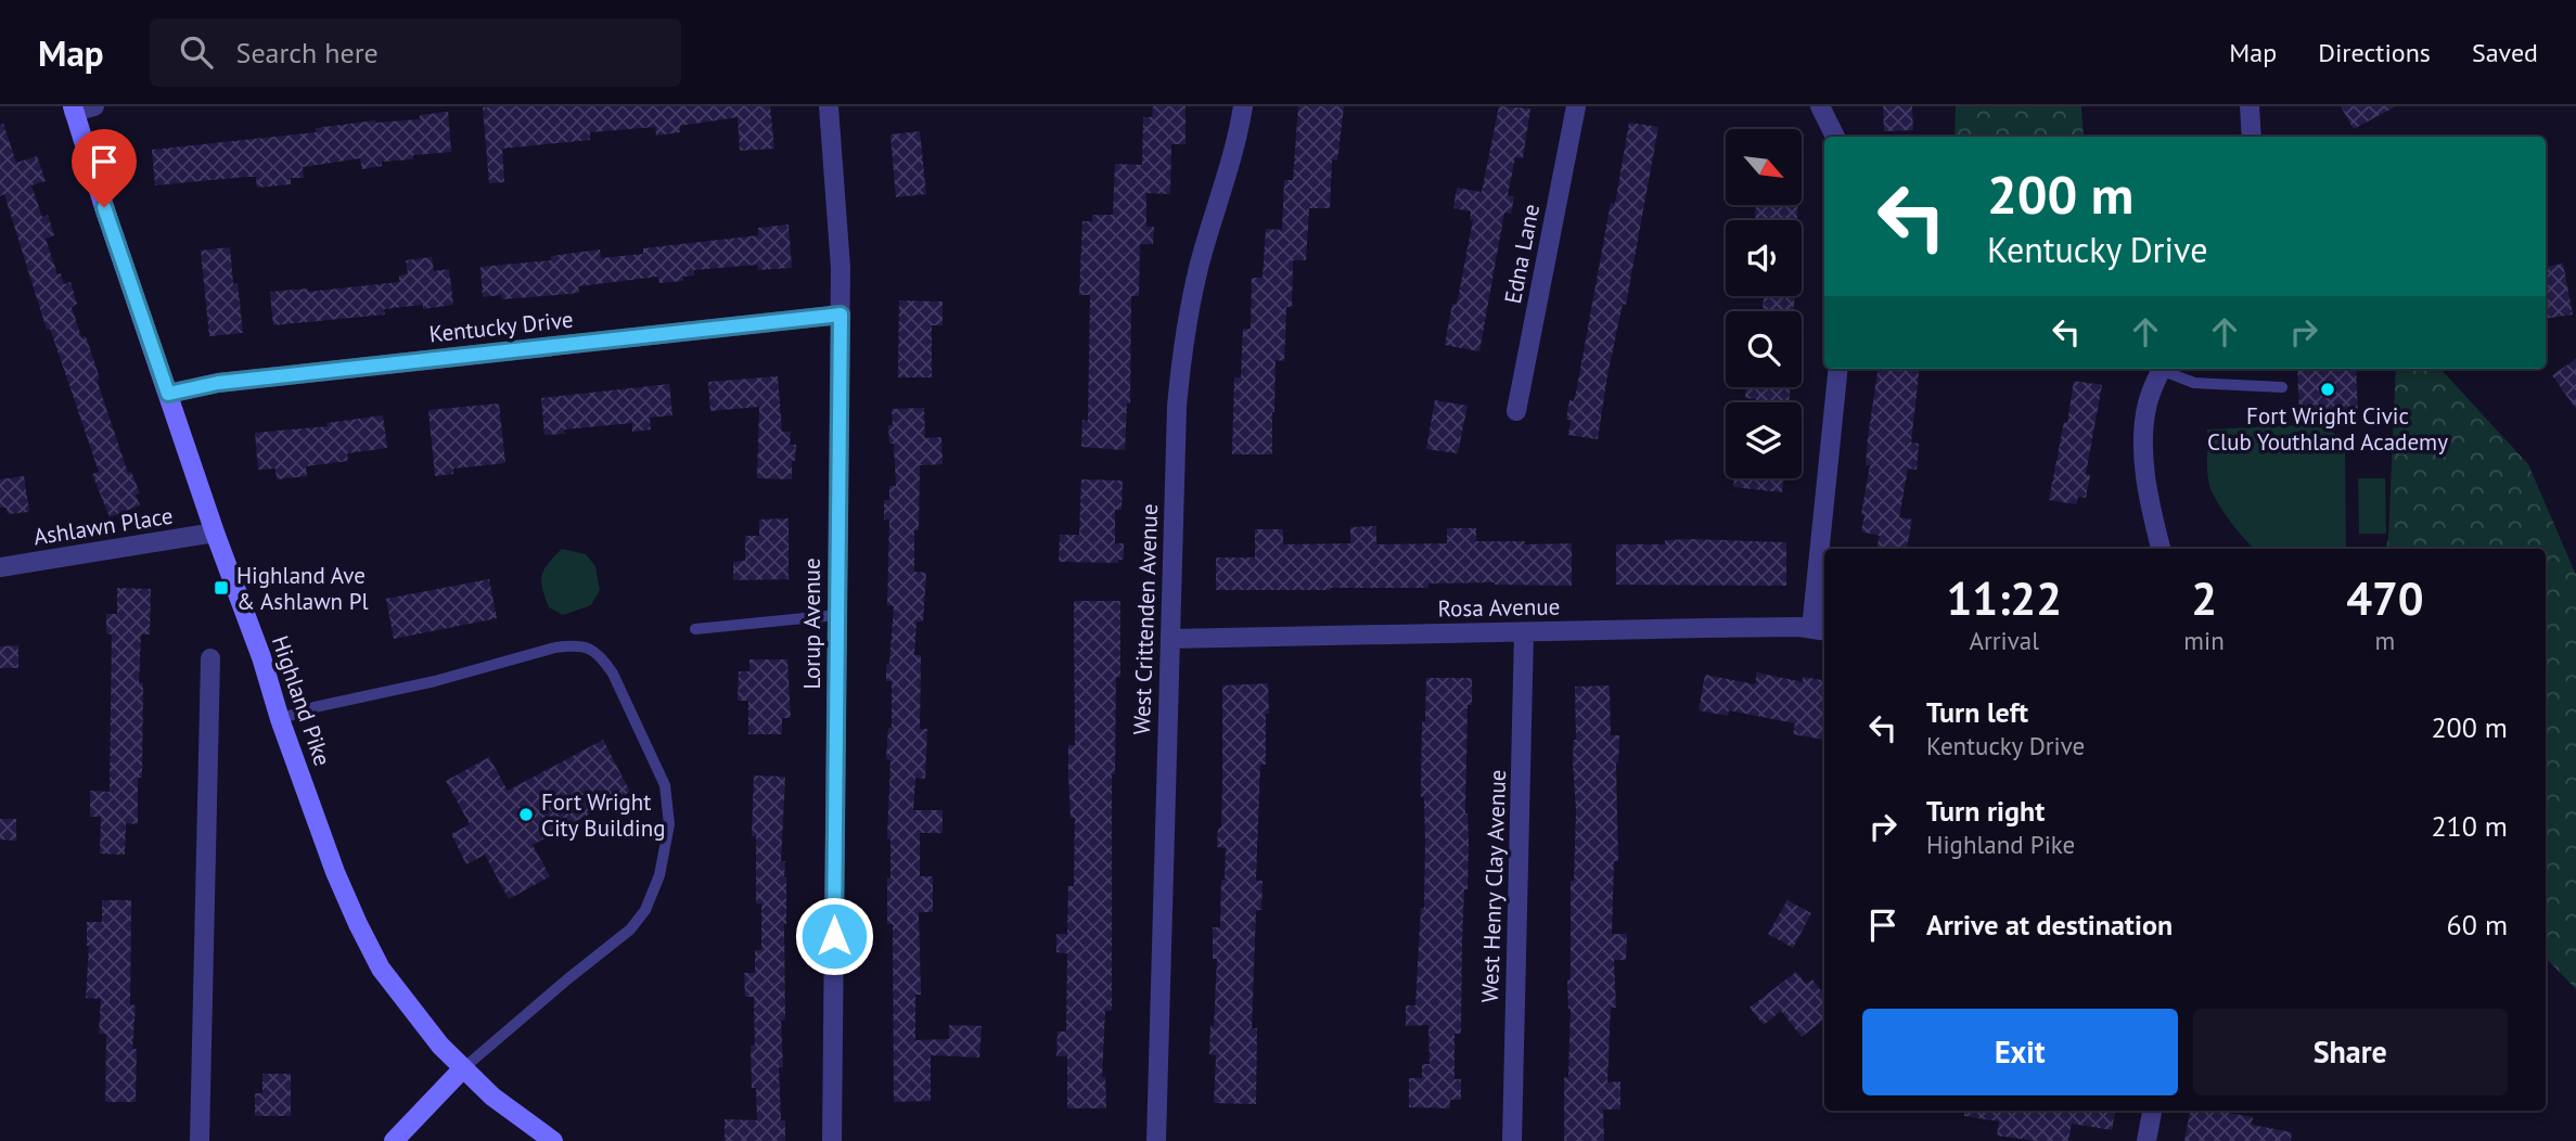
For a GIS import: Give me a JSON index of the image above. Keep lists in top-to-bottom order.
{
  "streets": {
    "main road": ["Highland Pike"],
    "street": [
      "Edna Lane",
      "Kentucky Drive",
      "Ashlawn Place",
      "Rosa Avenue",
      "West Crittenden Avenue",
      "Lorup Avenue",
      "West Henry Clay Avenue"
    ]
  },
  "crossings": [
    ["Kentucky Drive", "Lorup Avenue"],
    ["Kentucky Drive", "Highland Pike"],
    ["Ashlawn Place", "Highland Pike"],
    ["Rosa Avenue", "West Crittenden Avenue"],
    ["Rosa Avenue", "West Henry Clay Avenue"]
  ],
  "places": {
    "other": ["Fort Wright Civic Club Youthland Academy", "Fort Wright City Building"],
    "transit": ["Highland Ave & Ashlawn Pl"]
  },
  "north": "bottom right",
  "page": {
    "header": "Map",
    "search": "Search here",
    "nav": ["Map", "Directions", "Saved"],
    "turn": ["200 m", "Kentucky Drive"],
    "eta": [
      "11:22",
      "Arrival",
      "2",
      "min",
      "470",
      "m"
    ],
    "list": [
      {
        "name": "Turn left",
        "note": "Kentucky Drive",
        "value": "200 m"
      },
      {
        "name": "Turn right",
        "note": "Highland Pike",
        "value": "210 m"
      },
      {
        "name": "Arrive at destination",
        "value": "60 m"
      }
    ],
    "buttons": ["Exit", "Share"]
  }
}
